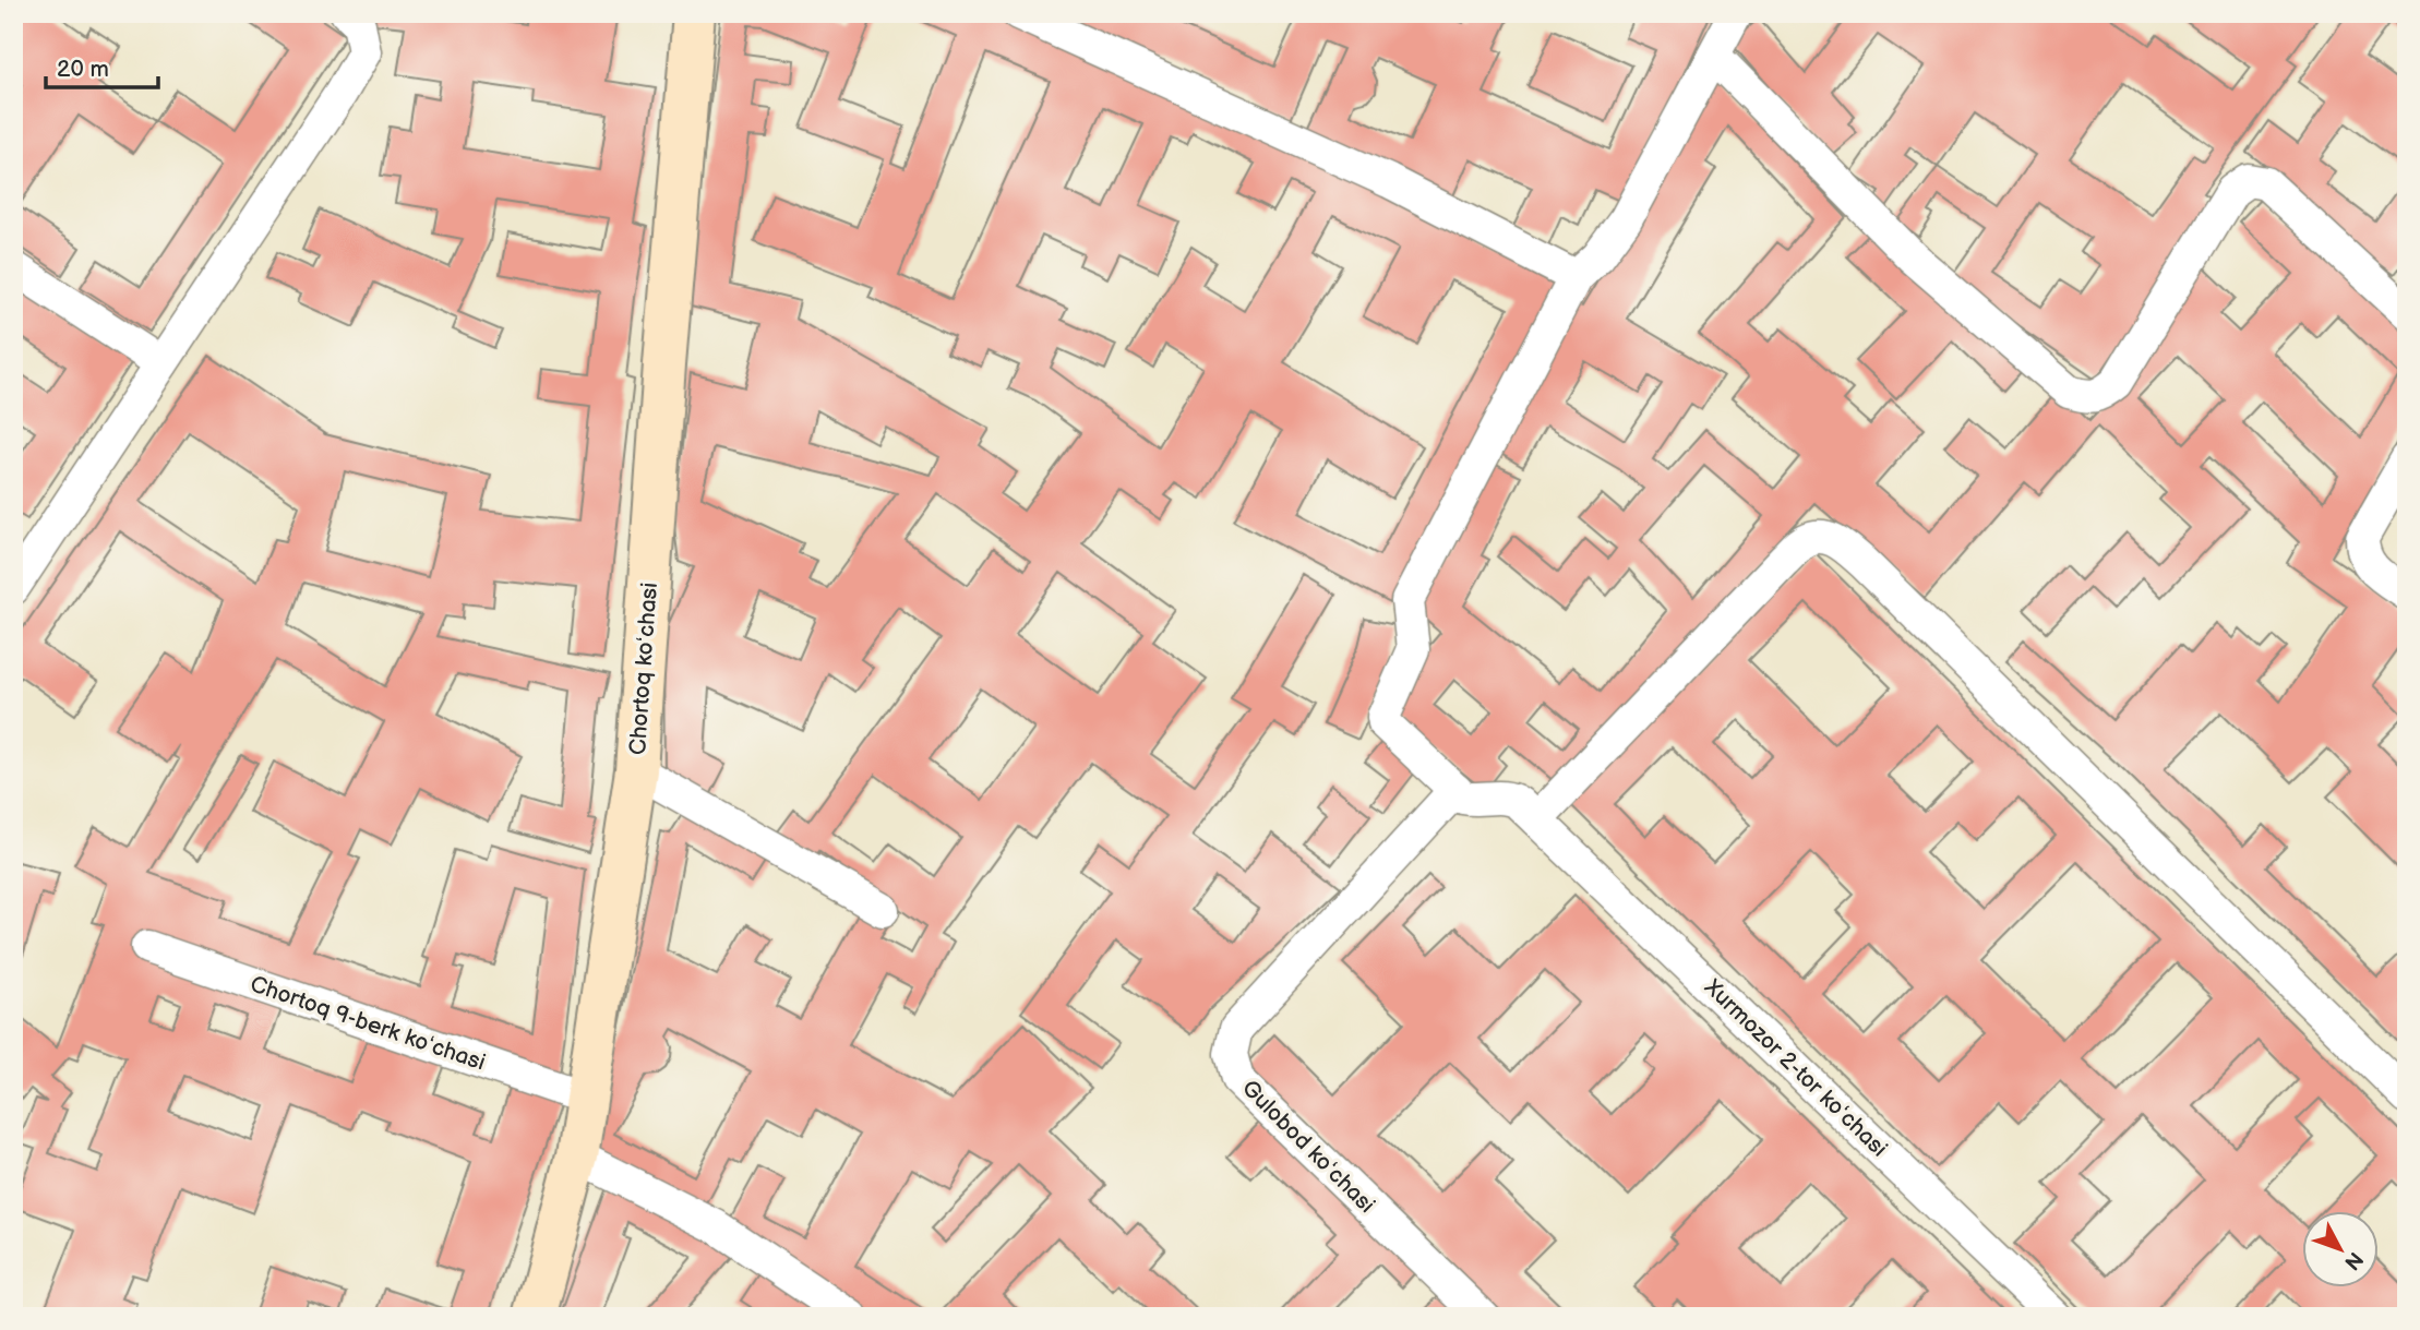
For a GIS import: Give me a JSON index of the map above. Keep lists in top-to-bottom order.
{
  "streets": {
    "main road": ["Chortoq koʻchasi"],
    "street": ["Chortoq 9-berk koʻchasi", "Xurmozor 2-tor koʻchasi", "Gulobod koʻchasi"]
  },
  "crossings": [
    ["Chortoq koʻchasi", "Chortoq 9-berk koʻchasi"],
    ["Xurmozor 2-tor koʻchasi", "Gulobod koʻchasi"]
  ],
  "scale_bar": "20 m",
  "north": "bottom right"
}
